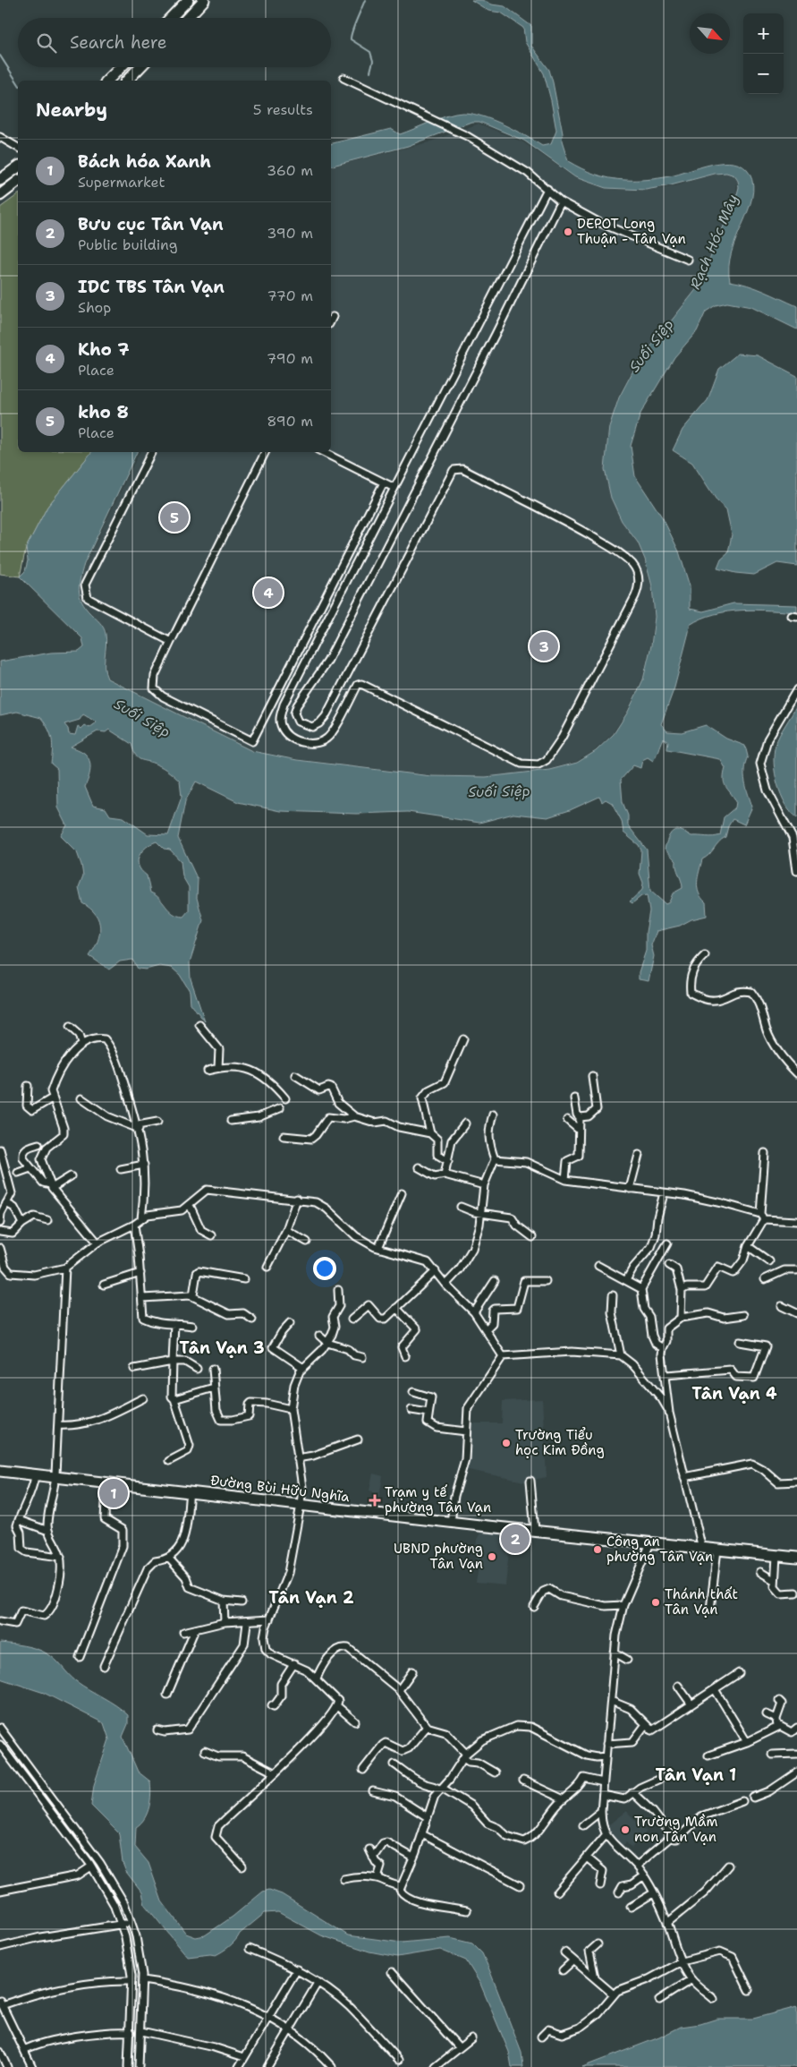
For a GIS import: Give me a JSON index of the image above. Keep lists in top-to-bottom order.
{
  "streets": {
    "main road": ["Đường Bùi Hữu Nghĩa"]
  },
  "districts": [
    "Tân Vạn 3",
    "Tân Vạn 4",
    "Tân Vạn 2",
    "Tân Vạn 1"
  ],
  "water": ["Rạch Hóc Mây", "Suối Siệp"],
  "places": {
    "other": [
      "DEPOT Long Thuận - Tân Vạn",
      "Trường Tiểu học Kim Đồng",
      "Công an phường Tân Vạn",
      "UBND phường Tân Vạn",
      "Thánh thất Tân Vạn",
      "Trường Mầm non Tân Vạn"
    ],
    "health": ["Trạm y tế phường Tân Vạn"]
  },
  "north": "bottom right",
  "page": {
    "map_buttons": ["+", "−"],
    "search": "Search here",
    "heading": ["Nearby", "5 results"],
    "list": [
      {
        "mark": "1",
        "name": "Bách hóa Xanh",
        "note": "Supermarket",
        "value": "360 m"
      },
      {
        "mark": "2",
        "name": "Bưu cục Tân Vạn",
        "note": "Public building",
        "value": "390 m"
      },
      {
        "mark": "3",
        "name": "IDC TBS Tân Vạn",
        "note": "Shop",
        "value": "770 m"
      },
      {
        "mark": "4",
        "name": "Kho 7",
        "note": "Place",
        "value": "790 m"
      },
      {
        "mark": "5",
        "name": "kho 8",
        "note": "Place",
        "value": "890 m"
      }
    ],
    "pins": [
      "5",
      "4",
      "3",
      "1",
      "2"
    ]
  }
}
